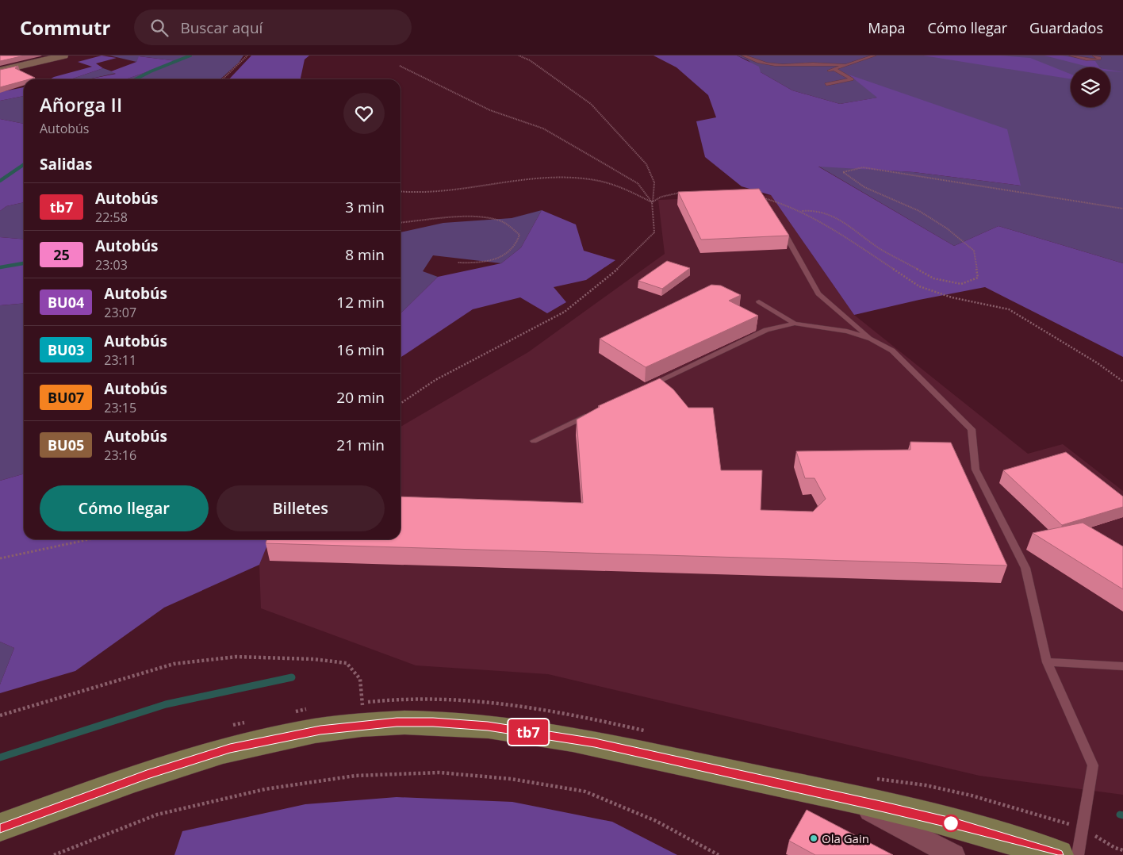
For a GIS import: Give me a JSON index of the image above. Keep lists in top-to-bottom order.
{
  "places": ["Ola Gain"],
  "lines": ["bus line tb7"],
  "page": {
    "header": "Commutr",
    "search": "Buscar aquí",
    "nav": ["Mapa", "Cómo llegar", "Guardados"],
    "on_map": "tb7",
    "heading": [
      ["Añorga II", "Autobús"],
      "Salidas"
    ],
    "list": [
      {
        "mark": "tb7",
        "name": "Autobús",
        "note": "22:58",
        "value": "3 min"
      },
      {
        "mark": "25",
        "name": "Autobús",
        "note": "23:03",
        "value": "8 min"
      },
      {
        "mark": "BU04",
        "name": "Autobús",
        "note": "23:07",
        "value": "12 min"
      },
      {
        "mark": "BU03",
        "name": "Autobús",
        "note": "23:11",
        "value": "16 min"
      },
      {
        "mark": "BU07",
        "name": "Autobús",
        "note": "23:15",
        "value": "20 min"
      },
      {
        "mark": "BU05",
        "name": "Autobús",
        "note": "23:16",
        "value": "21 min"
      }
    ],
    "buttons": ["Cómo llegar", "Billetes"]
  }
}
